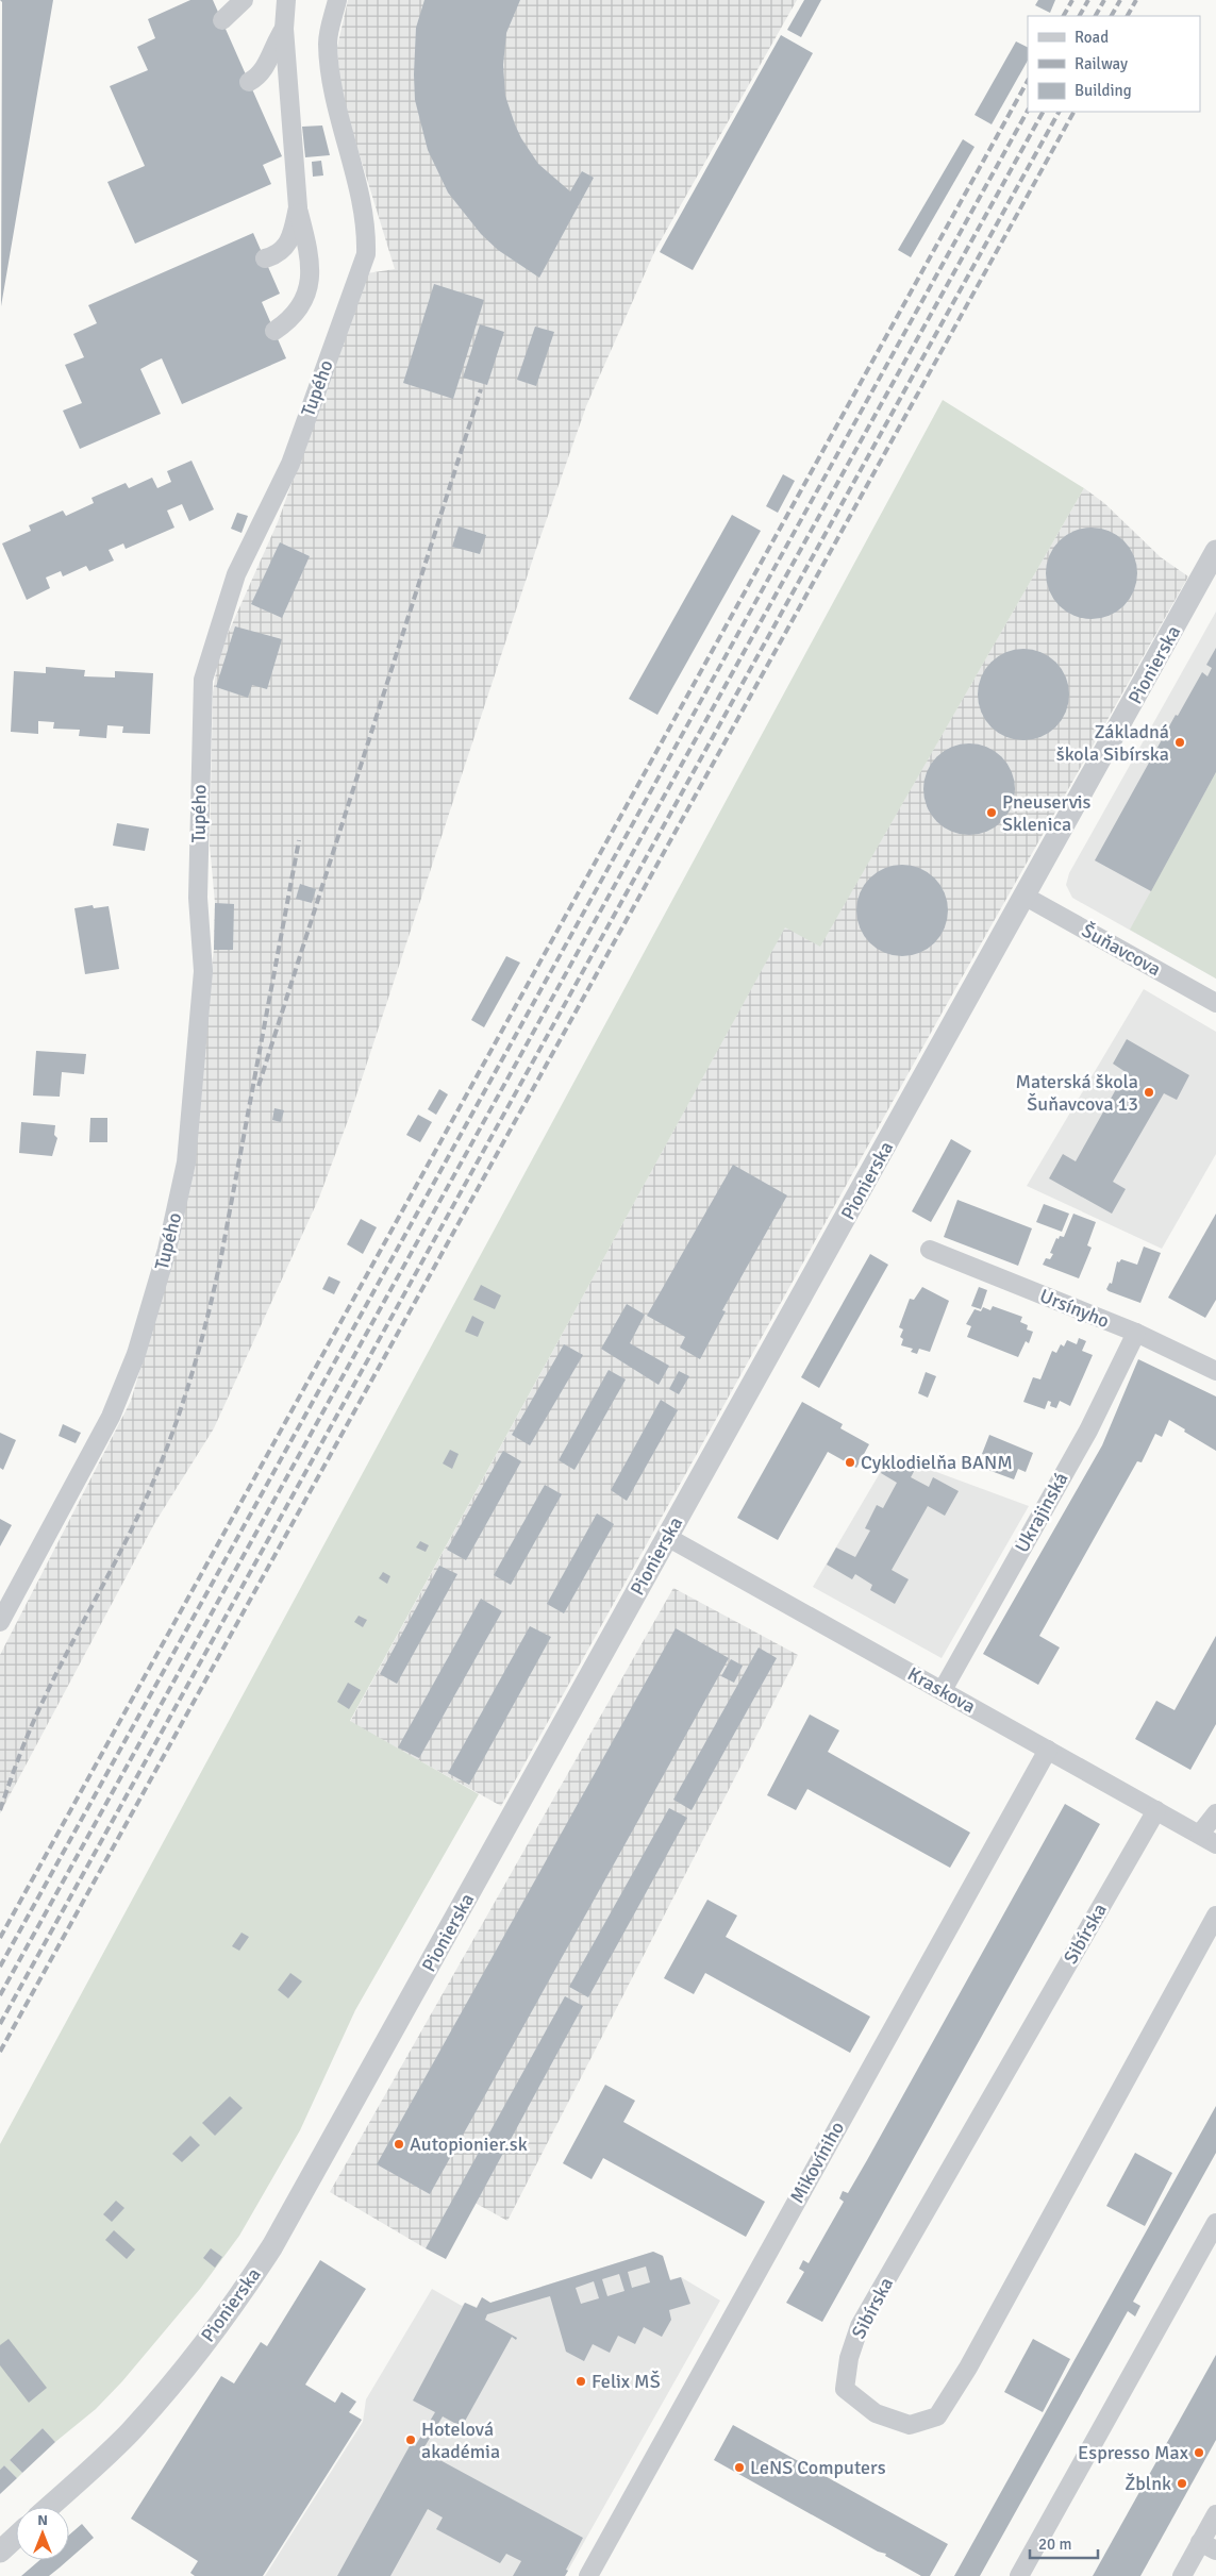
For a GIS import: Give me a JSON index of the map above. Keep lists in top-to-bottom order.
{
  "streets": {
    "street": [
      "Tupého",
      "Pionierska",
      "Šuňavcova",
      "Ursínyho",
      "Ukrajinská",
      "Kraskova",
      "Sibírska",
      "Mikovíniho"
    ]
  },
  "crossings": [
    ["Pionierska", "Šuňavcova"],
    ["Pionierska", "Kraskova"],
    ["Ursínyho", "Ukrajinská"],
    ["Ukrajinská", "Kraskova"],
    ["Kraskova", "Sibírska"],
    ["Kraskova", "Mikovíniho"]
  ],
  "places": [
    "Základná škola Sibírska",
    "Pneuservis Sklenica",
    "Materská škola Šuňavcova 13",
    "Cyklodielňa BANM",
    "Autopionier.sk",
    "Felix MŠ",
    "Hotelová akadémia",
    "Espresso Max",
    "LeNS Computers",
    "Žblnk"
  ],
  "legend": ["Road", "Railway", "Building"],
  "scale_bar": "20 m",
  "north": "top"
}
